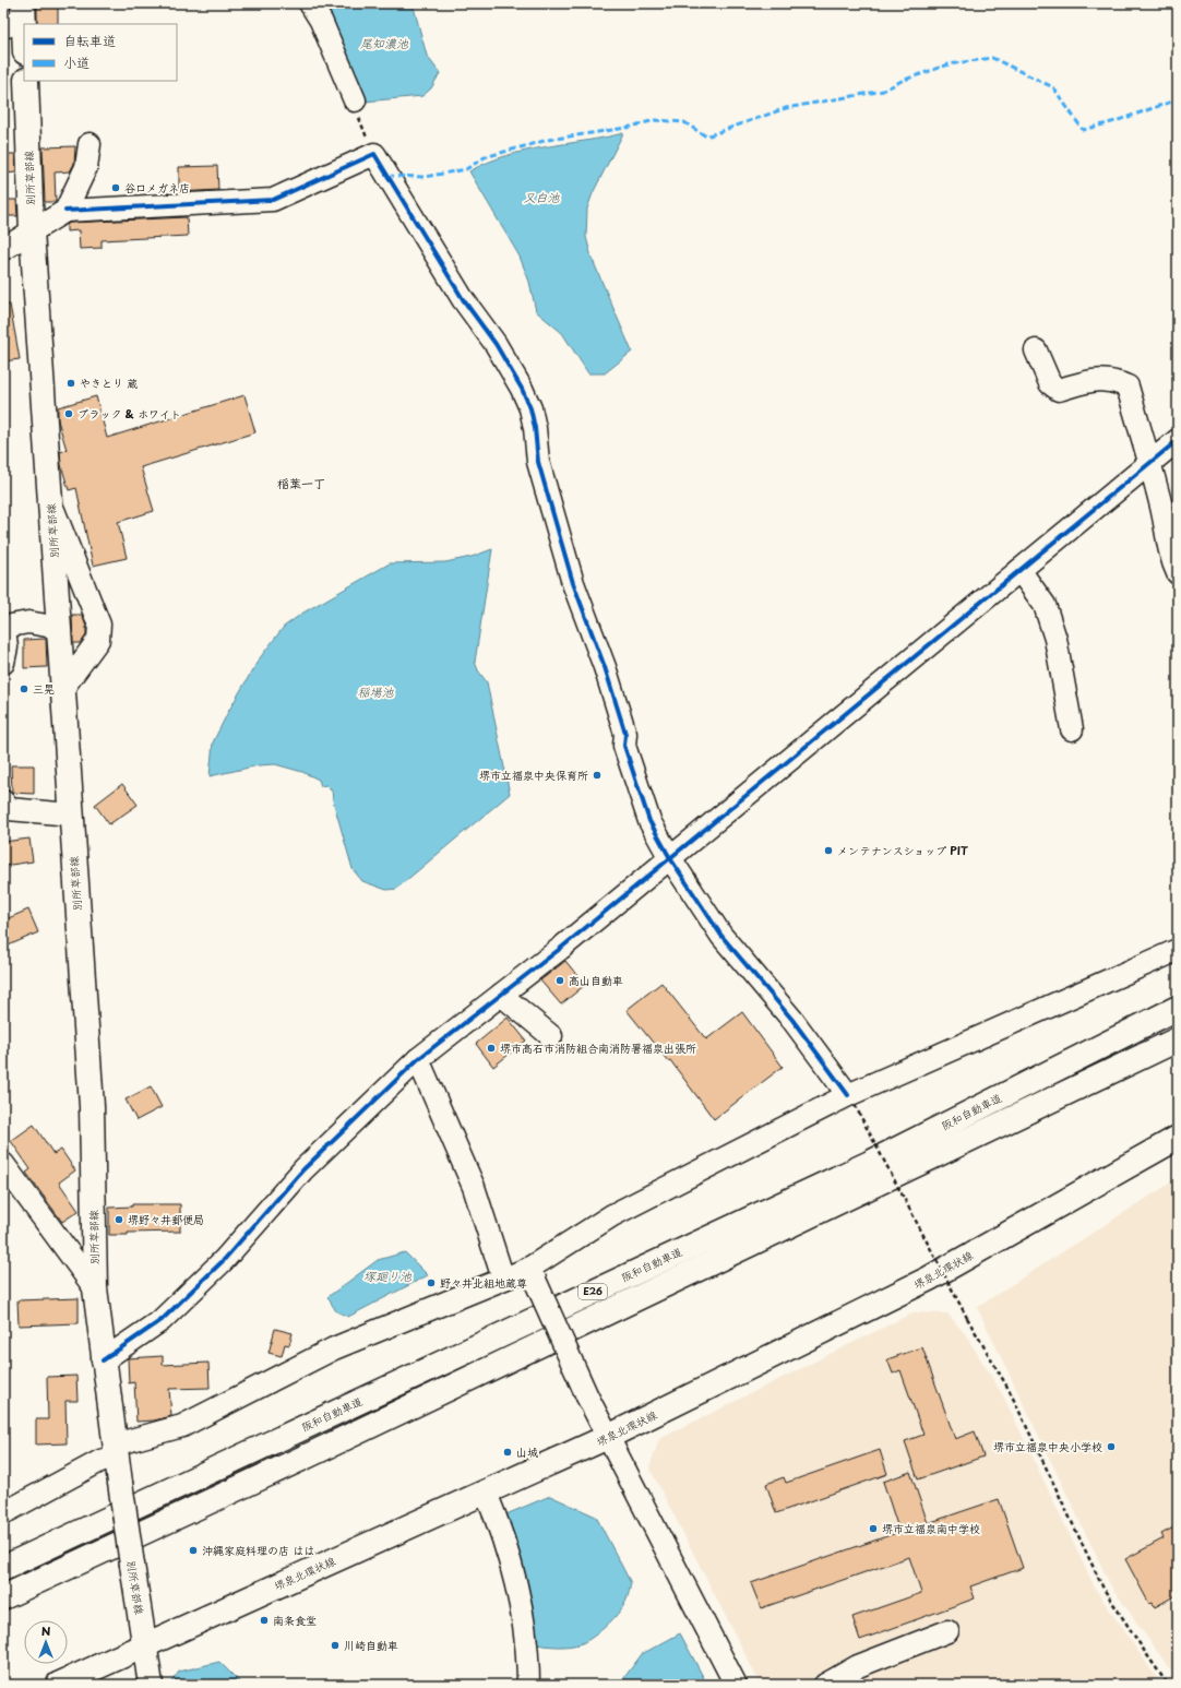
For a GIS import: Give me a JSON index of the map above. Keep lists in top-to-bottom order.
{
  "streets": {
    "main road": [
      "別所草部線",
      "阪和自動車道",
      "堺泉北環状線",
      "E26"
    ]
  },
  "crossings": [
    ["別所草部線", "堺泉北環状線"]
  ],
  "districts": ["稲葉一丁"],
  "water": [
    "尾知濃池",
    "又白池",
    "稲場池",
    "塚廻り池"
  ],
  "places": [
    "谷口メガネ店",
    "やきとり 蔵",
    "ブラック & ホワイト",
    "三晃",
    "堺市立福泉中央保育所",
    "メンテナンスショップ PIT",
    "高山自動車",
    "堺市高石市消防組合南消防署福泉出張所",
    "堺野々井郵便局",
    "野々井北組地蔵尊",
    "堺市立福泉中央小学校",
    "山城",
    "堺市立福泉南中学校",
    "沖縄家庭料理の店 はは",
    "南条食堂",
    "川崎自動車"
  ],
  "legend": ["自転車道", "小道"],
  "north": "top"
}
